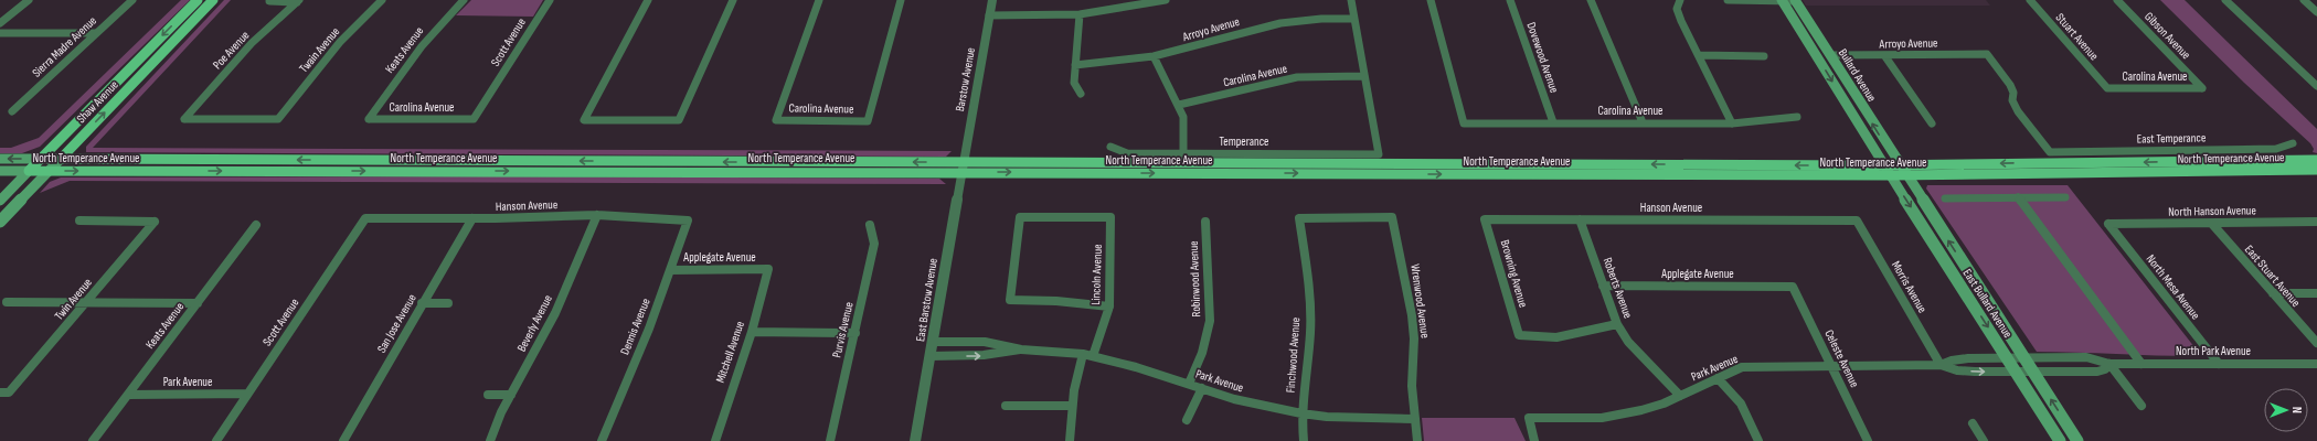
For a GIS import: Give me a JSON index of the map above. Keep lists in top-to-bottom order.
{
  "streets": {
    "main road": [
      "Bullard Avenue",
      "Shaw Avenue",
      "North Temperance Avenue",
      "East Bullard Avenue"
    ],
    "street": [
      "Arroyo Avenue",
      "Gibson Avenue",
      "Stuart Avenue",
      "Scott Avenue",
      "Sierra Madre Avenue",
      "Poe Avenue",
      "Twain Avenue",
      "Keats Avenue",
      "Dovewood Avenue",
      "Carolina Avenue",
      "Barstow Avenue",
      "East Temperance",
      "Temperance",
      "Hanson Avenue",
      "North Hanson Avenue",
      "Applegate Avenue",
      "Browning Avenue",
      "Lincoln Avenue",
      "East Stuart Avenue",
      "Robinwood Avenue",
      "Morris Avenue",
      "North Mesa Avenue",
      "Roberts Avenue",
      "Twin Avenue",
      "East Barstow Avenue",
      "Wrenwood Avenue",
      "San Jose Avenue",
      "Beverly Avenue",
      "Dennis Avenue",
      "Purvis Avenue",
      "North Park Avenue",
      "Mitchell Avenue",
      "Finchwood Avenue",
      "Celeste Avenue",
      "Park Avenue"
    ]
  },
  "crossings": [
    ["Arroyo Avenue", "Bullard Avenue"],
    ["Arroyo Avenue", "East Temperance"],
    ["Gibson Avenue", "Carolina Avenue"],
    ["Stuart Avenue", "Carolina Avenue"],
    ["Scott Avenue", "Carolina Avenue"],
    ["Scott Avenue", "Hanson Avenue"],
    ["Scott Avenue", "Park Avenue"],
    ["Poe Avenue", "Twain Avenue"],
    ["Keats Avenue", "Carolina Avenue"],
    ["Keats Avenue", "Park Avenue"],
    ["Dovewood Avenue", "Carolina Avenue"],
    ["Carolina Avenue", "Temperance"],
    ["Bullard Avenue", "North Temperance Avenue"],
    ["Bullard Avenue", "East Bullard Avenue"],
    ["Barstow Avenue", "North Temperance Avenue"],
    ["Barstow Avenue", "East Barstow Avenue"],
    ["Shaw Avenue", "North Temperance Avenue"],
    ["North Temperance Avenue", "East Barstow Avenue"],
    ["North Temperance Avenue", "East Bullard Avenue"],
    ["Hanson Avenue", "Browning Avenue"],
    ["Hanson Avenue", "Morris Avenue"],
    ["Hanson Avenue", "Roberts Avenue"],
    ["Hanson Avenue", "San Jose Avenue"],
    ["Hanson Avenue", "Beverly Avenue"],
    ["Hanson Avenue", "Dennis Avenue"],
    ["North Hanson Avenue", "East Stuart Avenue"],
    ["North Hanson Avenue", "North Mesa Avenue"],
    ["Applegate Avenue", "Roberts Avenue"],
    ["Applegate Avenue", "Dennis Avenue"],
    ["Applegate Avenue", "Mitchell Avenue"],
    ["Applegate Avenue", "Celeste Avenue"],
    ["Browning Avenue", "Roberts Avenue"],
    ["Lincoln Avenue", "Park Avenue"],
    ["Robinwood Avenue", "Park Avenue"],
    ["Morris Avenue", "Park Avenue"],
    ["North Mesa Avenue", "North Park Avenue"],
    ["Roberts Avenue", "Park Avenue"],
    ["East Barstow Avenue", "Park Avenue"],
    ["Wrenwood Avenue", "Finchwood Avenue"],
    ["Wrenwood Avenue", "Park Avenue"],
    ["East Bullard Avenue", "North Park Avenue"],
    ["East Bullard Avenue", "Park Avenue"],
    ["North Park Avenue", "Park Avenue"],
    ["Finchwood Avenue", "Park Avenue"],
    ["Celeste Avenue", "Park Avenue"]
  ],
  "north": "right"
}
